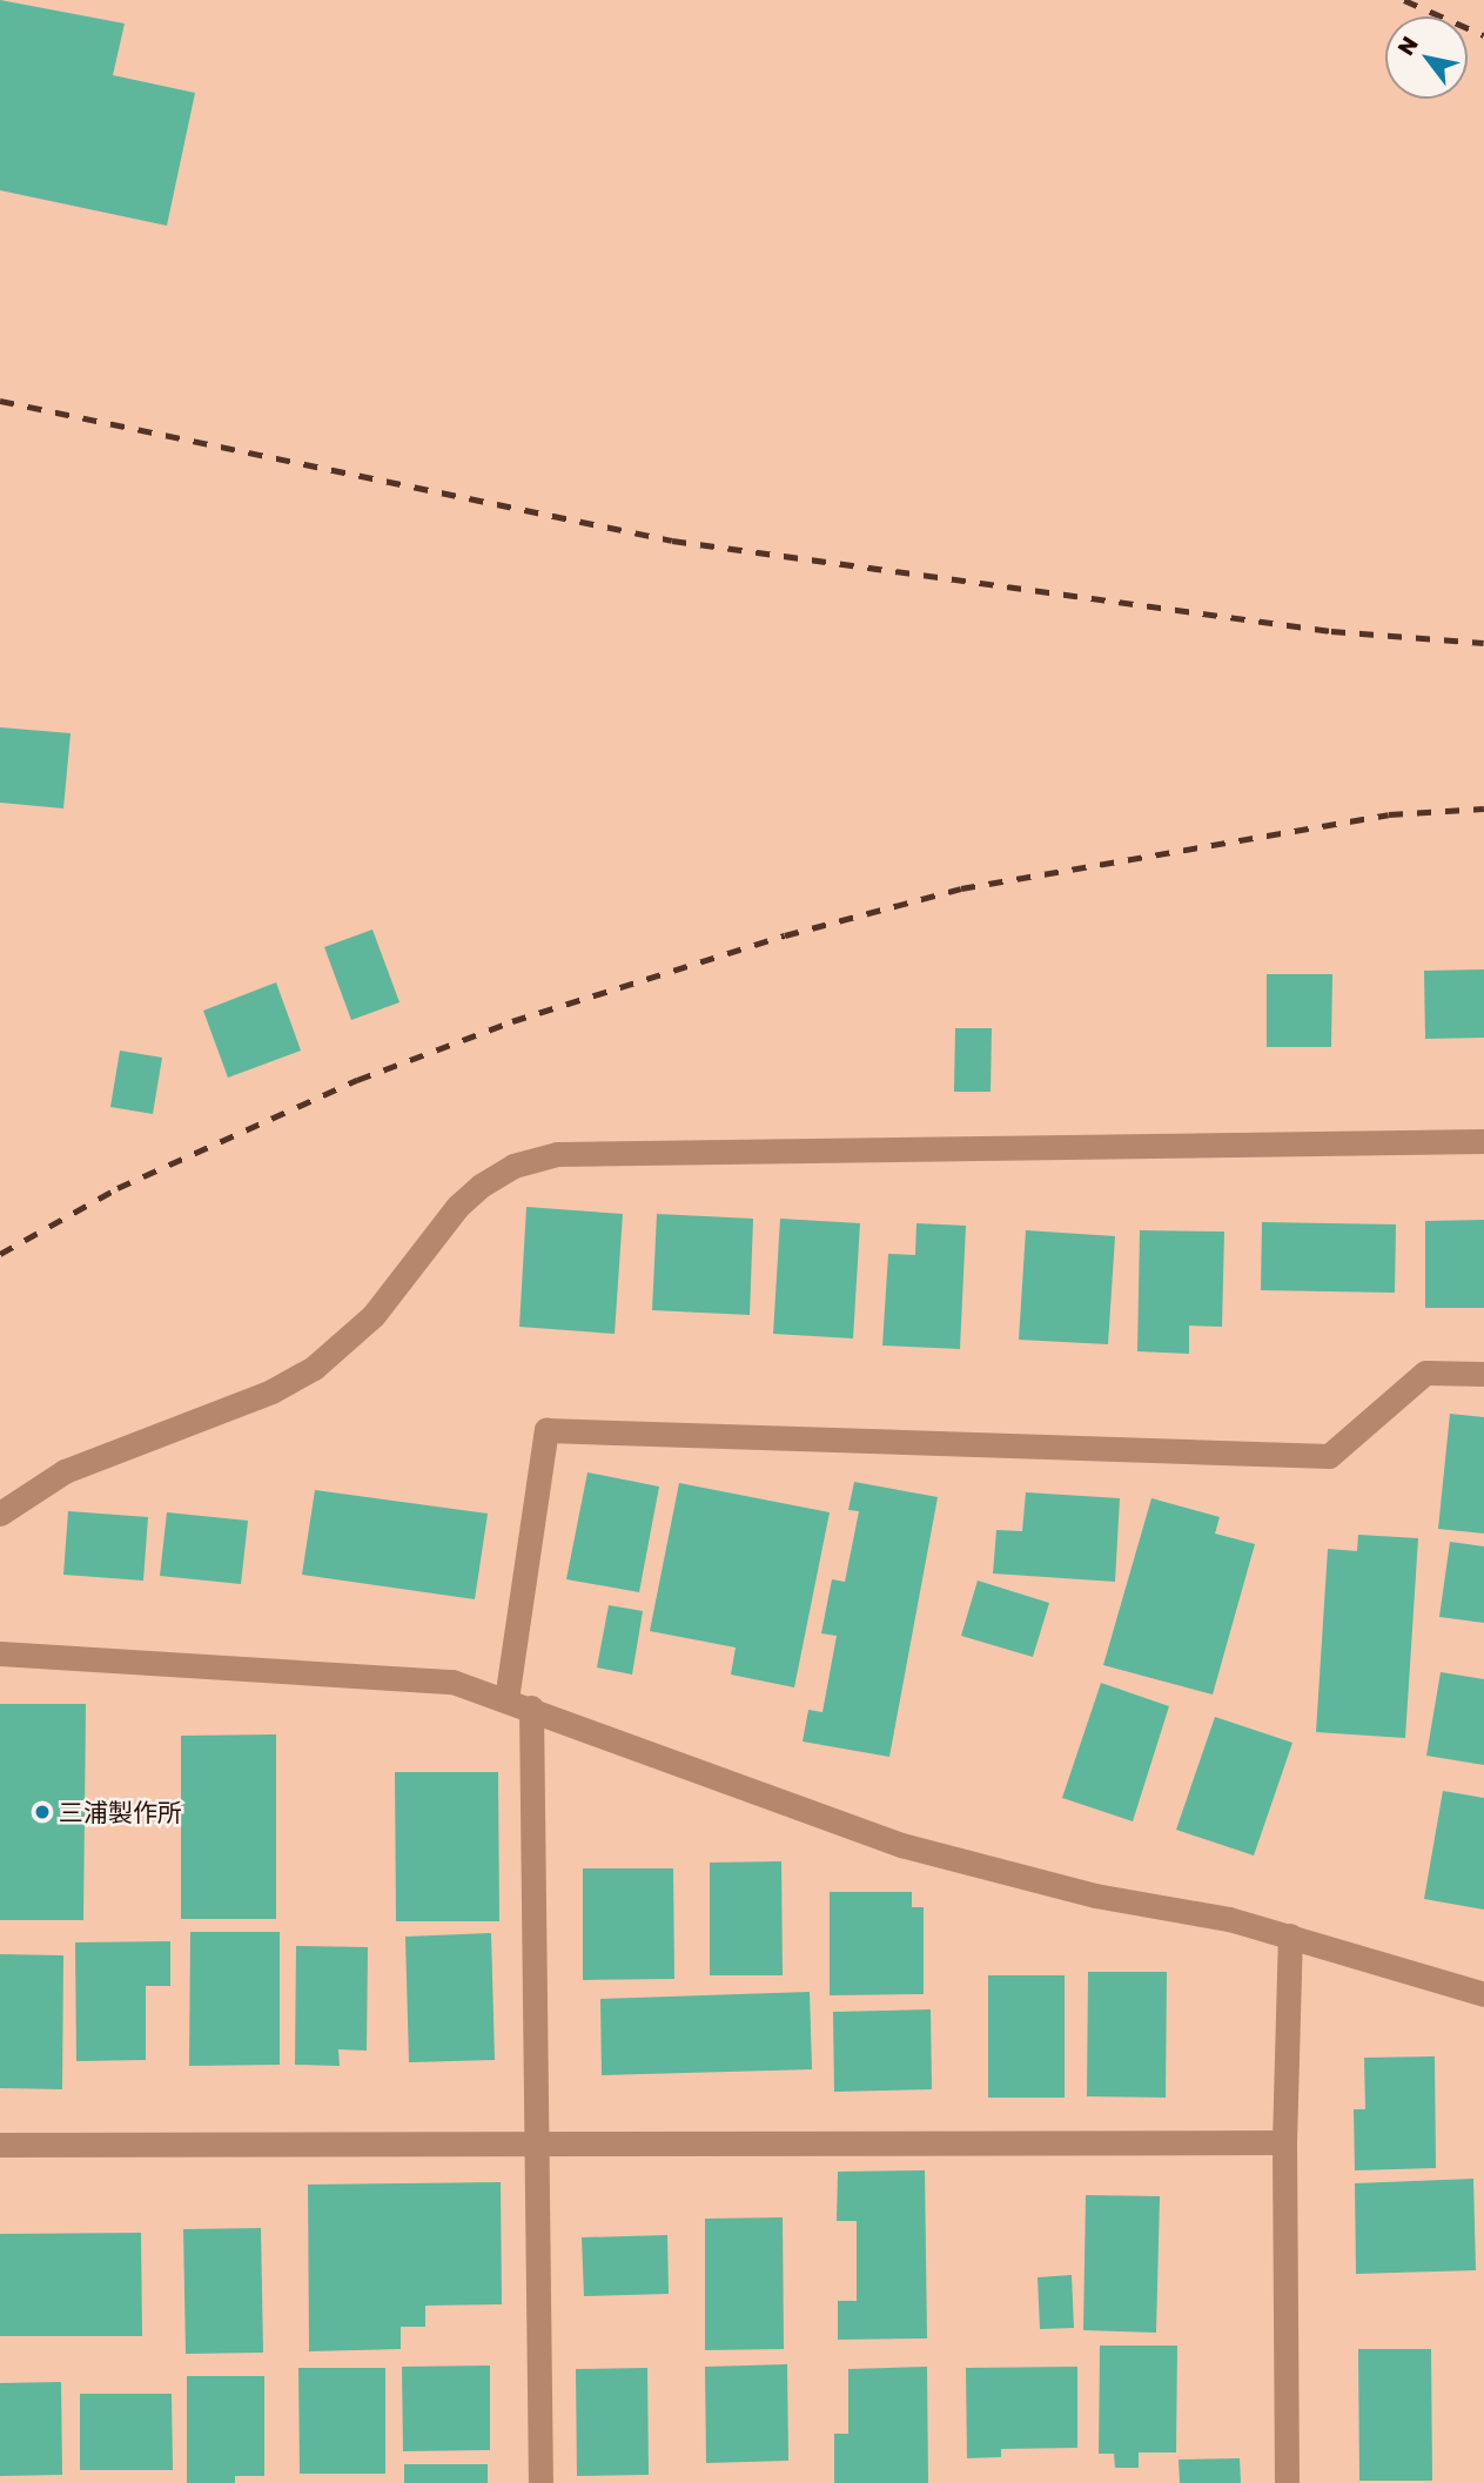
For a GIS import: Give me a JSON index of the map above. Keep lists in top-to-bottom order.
{
  "places": ["三浦製作所"],
  "north": "top left"
}
